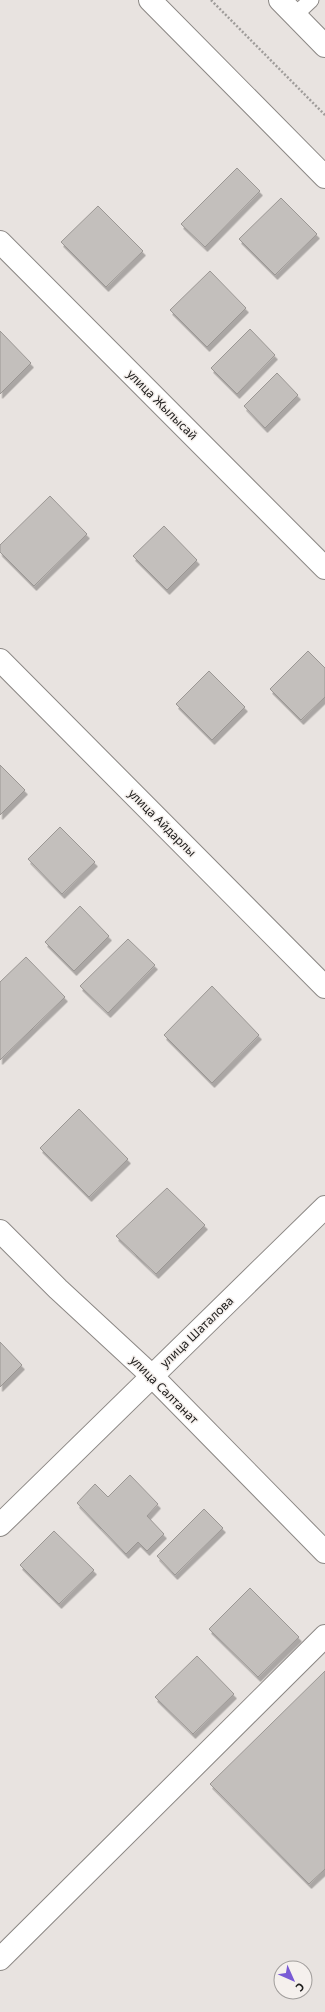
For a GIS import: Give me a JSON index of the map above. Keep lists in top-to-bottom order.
{
  "streets": {
    "street": [
      "улица Жылысай",
      "улица Айдарлы",
      "улица Шаталова",
      "улица Салтанат"
    ]
  },
  "crossings": [
    ["улица Шаталова", "улица Салтанат"]
  ],
  "north": "bottom right"
}
